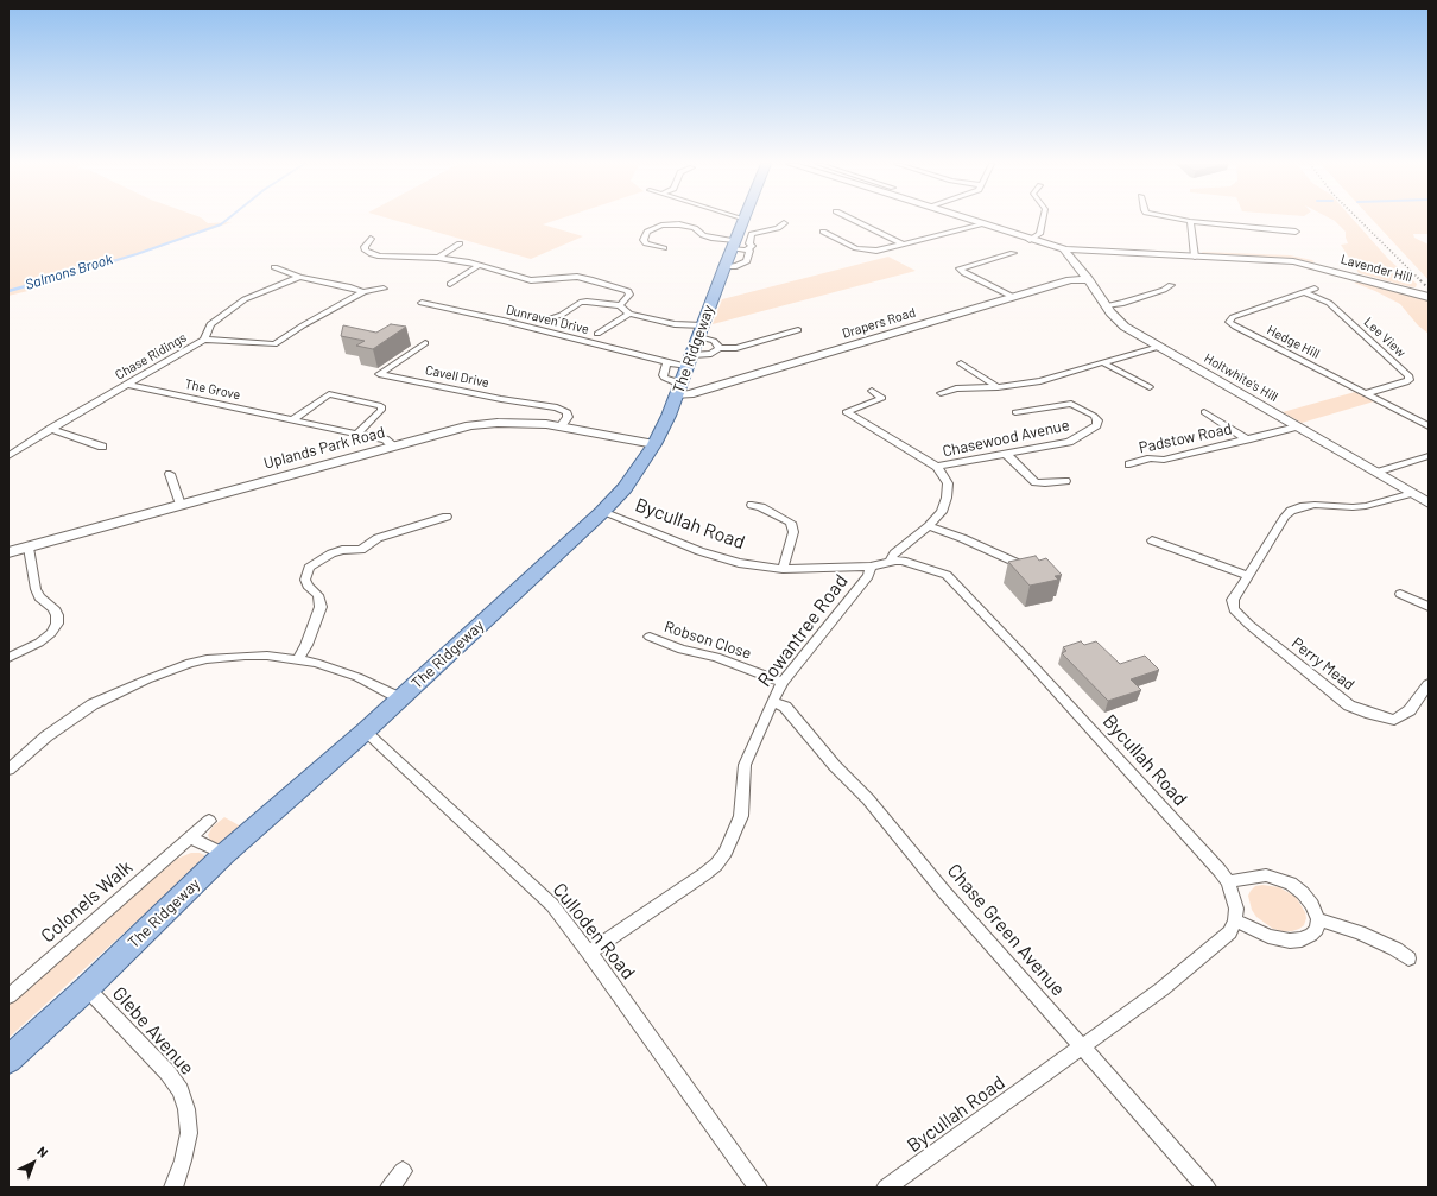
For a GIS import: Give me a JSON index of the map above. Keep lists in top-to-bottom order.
{
  "streets": {
    "main road": ["The Ridgeway"],
    "street": [
      "Lavender Hill",
      "Dunraven Drive",
      "Drapers Road",
      "Lee View",
      "Hedge Hill",
      "Chase Ridings",
      "Cavell Drive",
      "Holtwhite's Hill",
      "The Grove",
      "Chasewood Avenue",
      "Padstow Road",
      "Uplands Park Road",
      "Bycullah Road",
      "Rowantree Road",
      "Robson Close",
      "Perry Mead",
      "Colonels Walk",
      "Chase Green Avenue",
      "Culloden Road",
      "Glebe Avenue"
    ]
  },
  "crossings": [
    ["Lavender Hill", "Holtwhite's Hill"],
    ["Dunraven Drive", "Drapers Road"],
    ["Dunraven Drive", "The Ridgeway"],
    ["Drapers Road", "The Ridgeway"],
    ["Drapers Road", "Holtwhite's Hill"],
    ["Lee View", "Hedge Hill"],
    ["The Ridgeway", "Uplands Park Road"],
    ["The Ridgeway", "Bycullah Road"],
    ["The Ridgeway", "Culloden Road"],
    ["The Ridgeway", "Glebe Avenue"],
    ["Chase Ridings", "The Grove"],
    ["Cavell Drive", "Uplands Park Road"],
    ["Holtwhite's Hill", "Padstow Road"],
    ["Holtwhite's Hill", "Perry Mead"],
    ["The Grove", "Uplands Park Road"],
    ["Bycullah Road", "Rowantree Road"],
    ["Bycullah Road", "Chase Green Avenue"],
    ["Rowantree Road", "Robson Close"],
    ["Rowantree Road", "Chase Green Avenue"],
    ["Rowantree Road", "Culloden Road"]
  ],
  "water": ["Salmons Brook"],
  "north": "top right"
}
